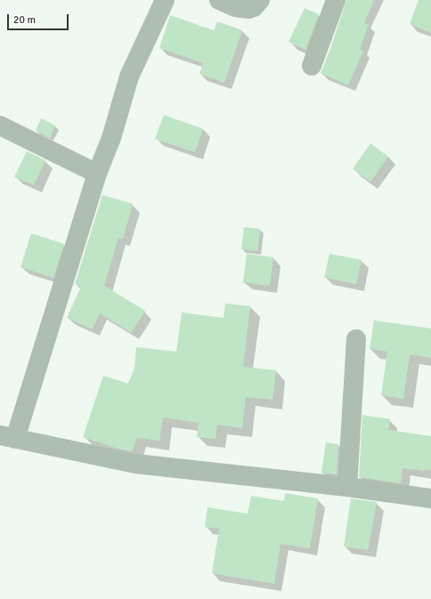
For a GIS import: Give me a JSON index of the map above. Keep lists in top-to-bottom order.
{
  "scale_bar": "20 m"
}
